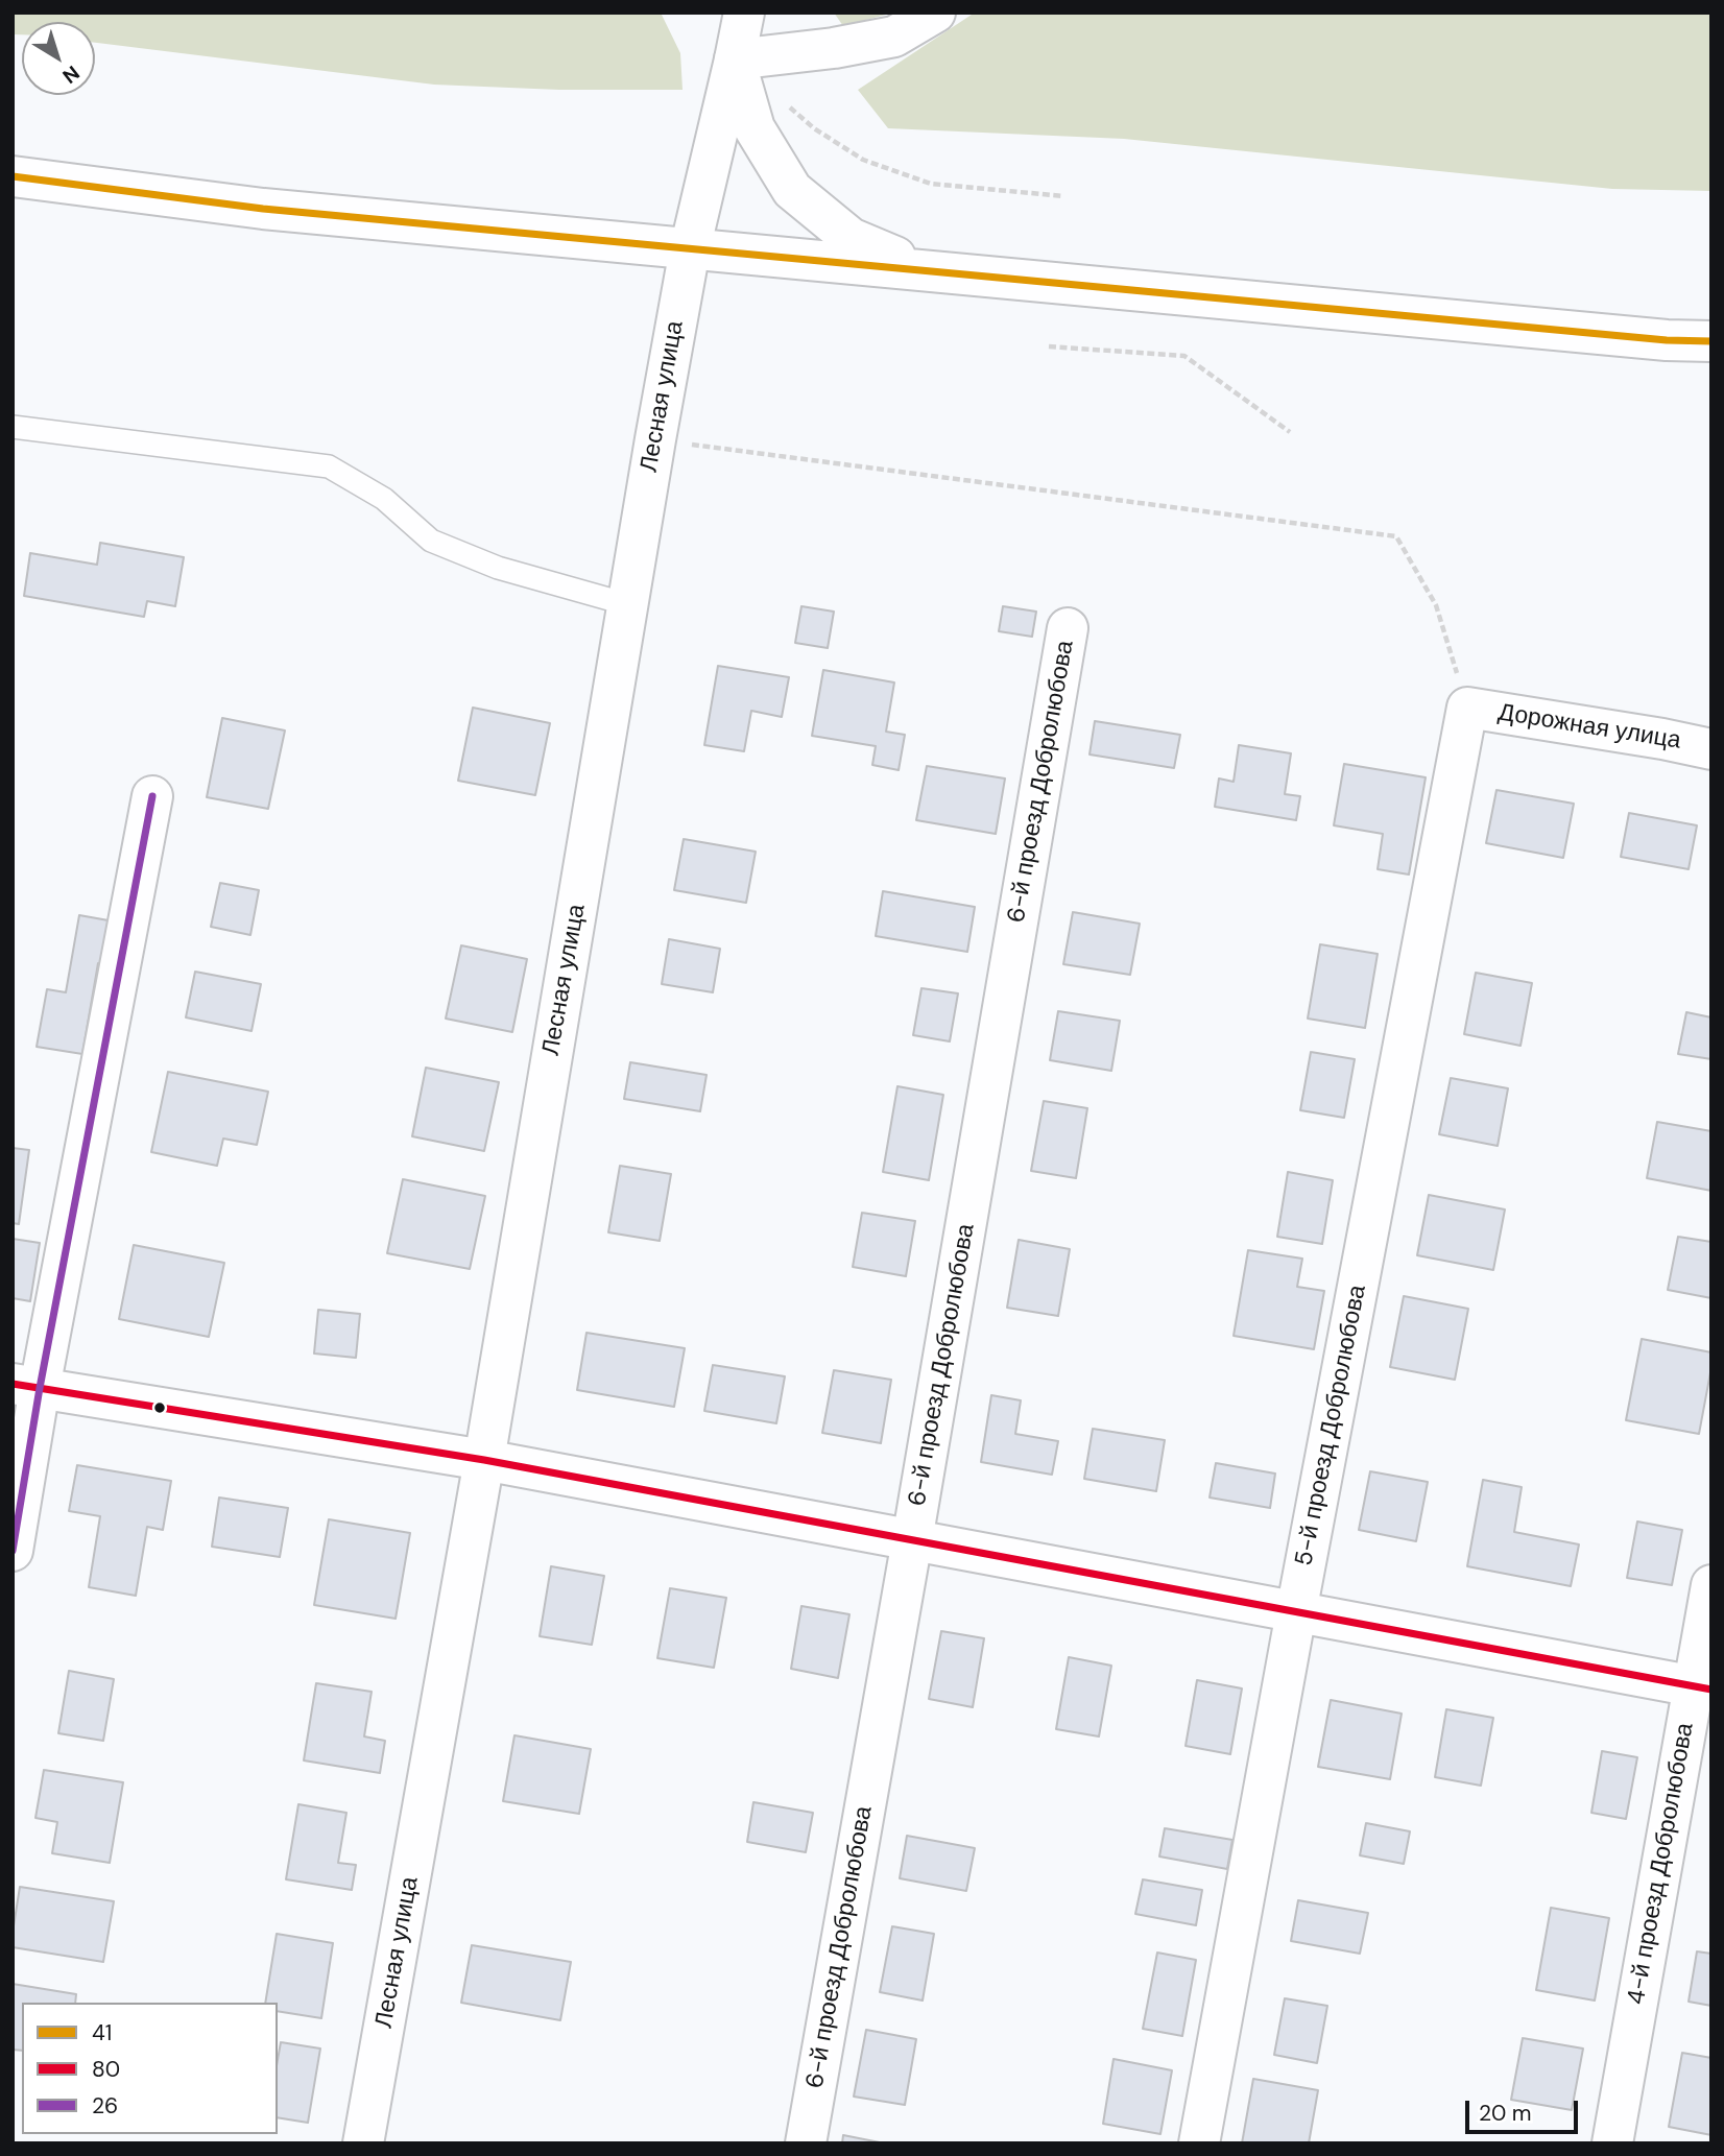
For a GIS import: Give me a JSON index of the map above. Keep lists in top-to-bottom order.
{
  "streets": {
    "main road": [
      "Лесная улица",
      "Дорожная улица",
      "6-й проезд Добролюбова",
      "5-й проезд Добролюбова",
      "4-й проезд Добролюбова"
    ]
  },
  "crossings": [
    ["Дорожная улица", "5-й проезд Добролюбова"]
  ],
  "lines": ["transit line 41", "transit line 26", "transit line 80"],
  "legend": ["41", "80", "26"],
  "scale_bar": "20 m",
  "north": "bottom right"
}
